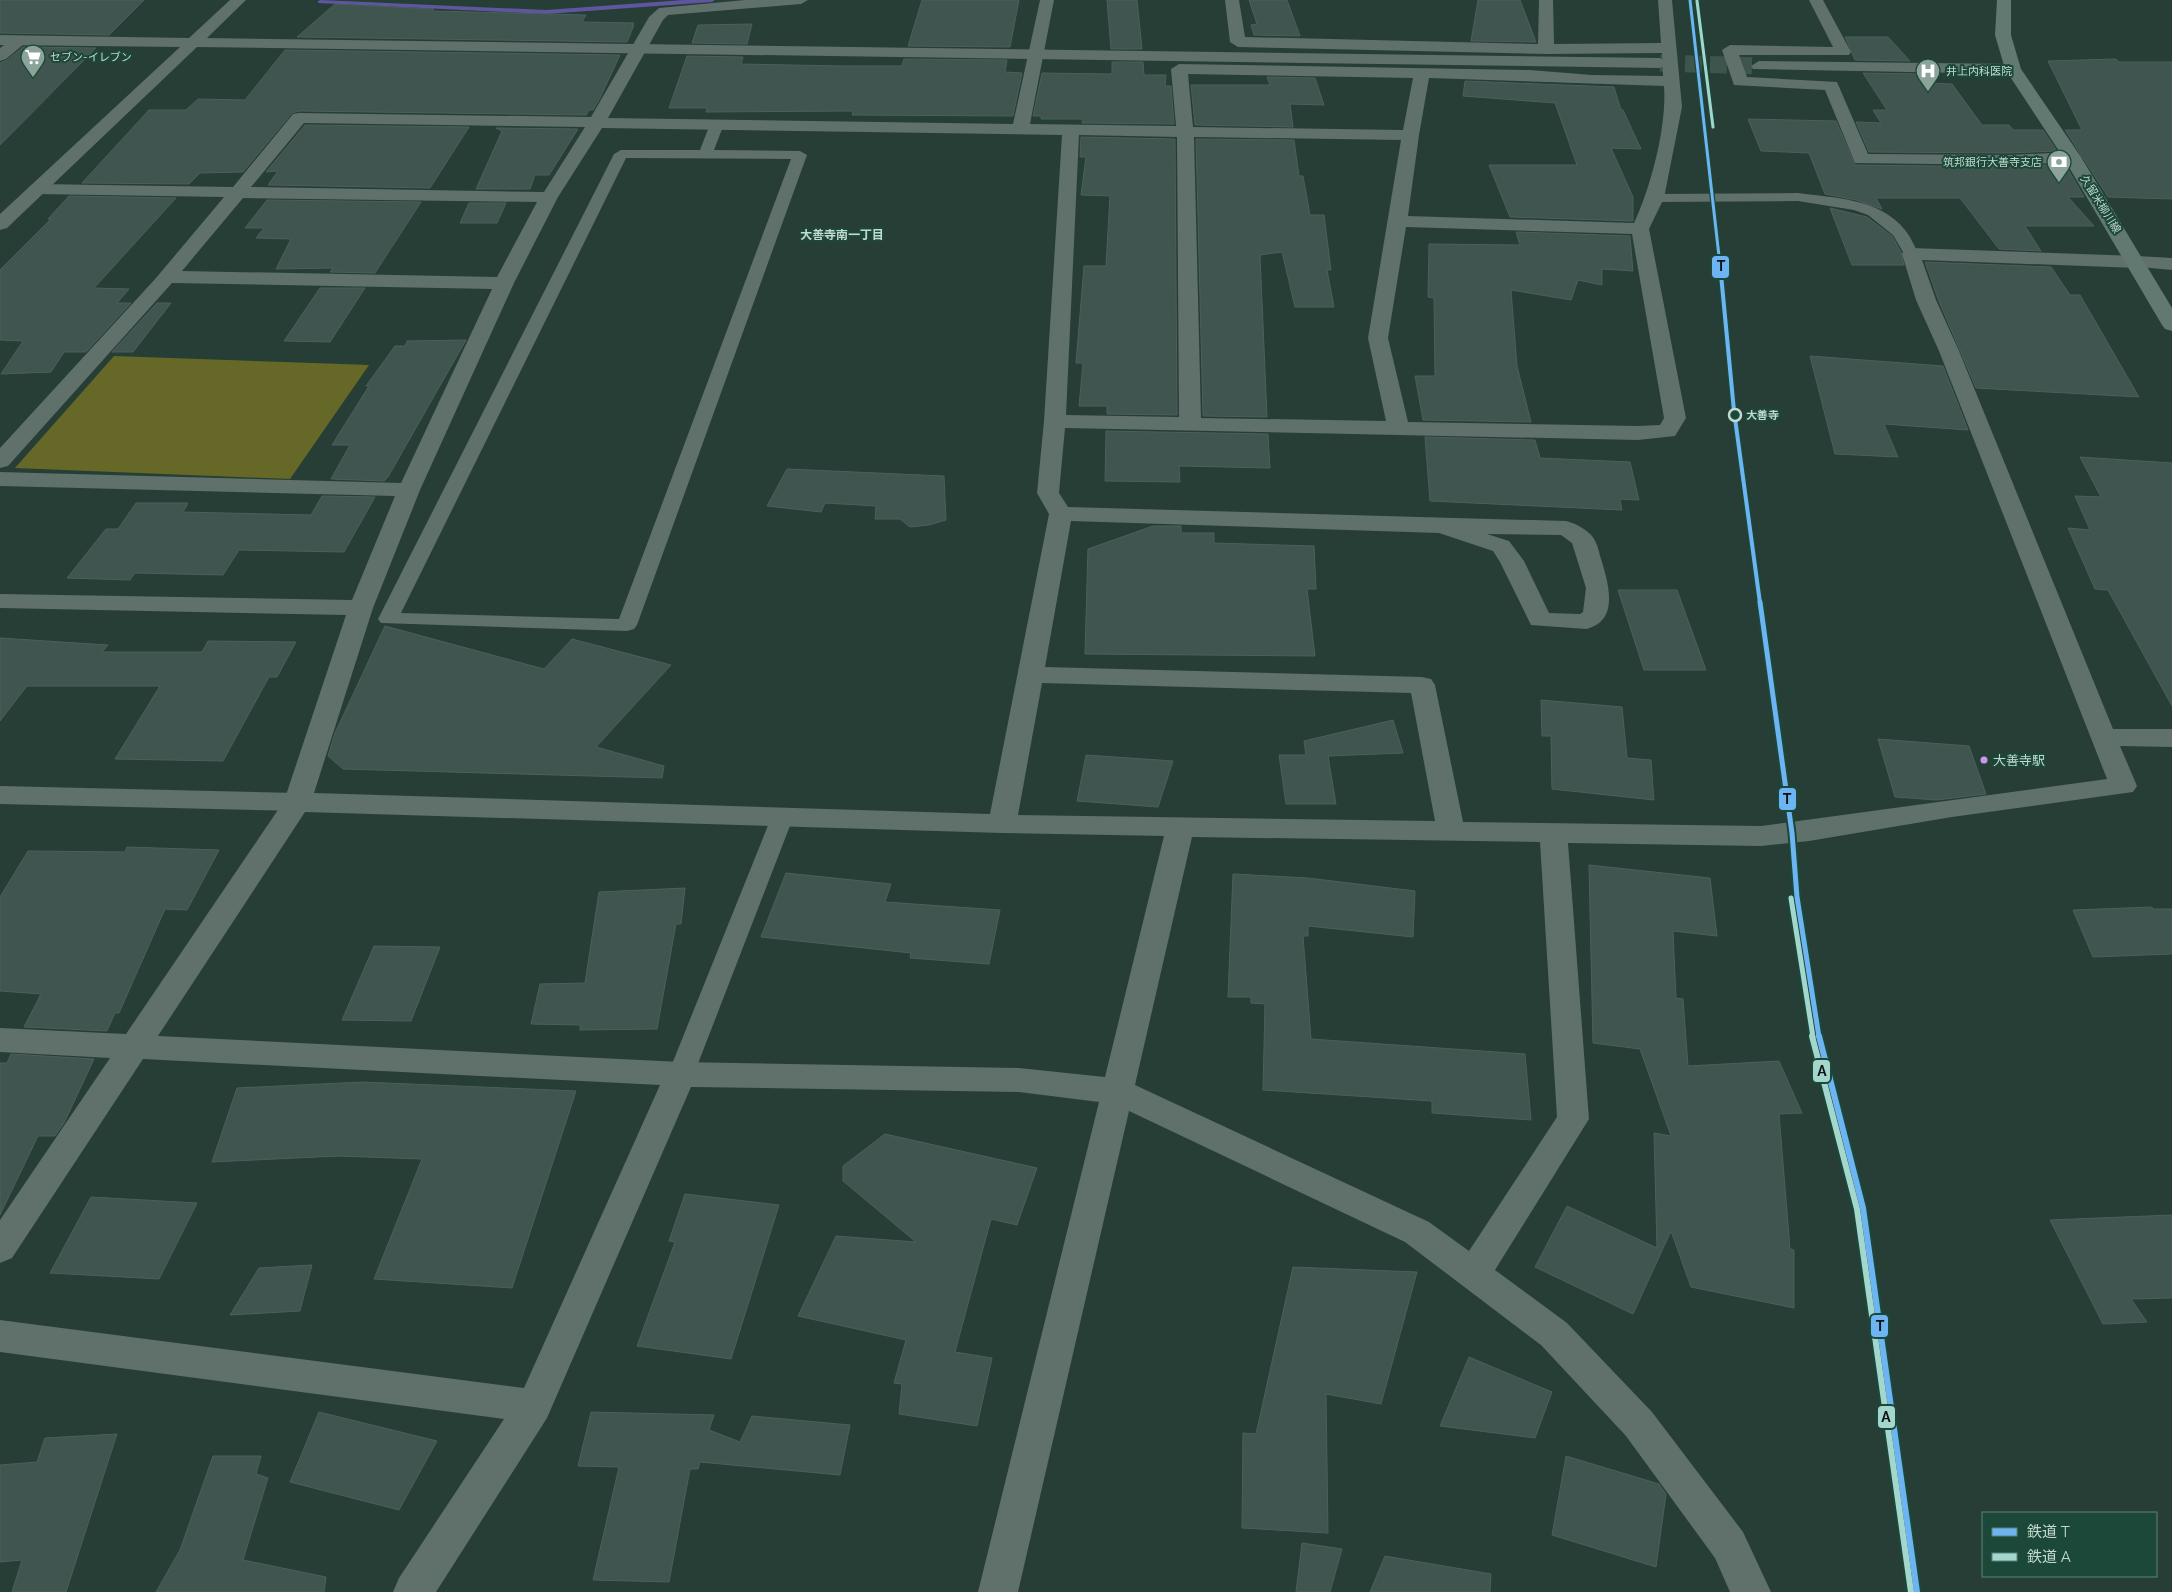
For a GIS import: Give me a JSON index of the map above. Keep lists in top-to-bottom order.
{
  "streets": {
    "main road": ["久留米柳川線"]
  },
  "districts": ["大善寺南一丁目"],
  "places": {
    "supermarket": ["セブン-イレブン"],
    "hospital": ["井上内科医院"],
    "bank": ["筑邦銀行大善寺支店"],
    "other": ["大善寺", "大善寺駅"]
  },
  "lines": ["rail line T", "rail line A"],
  "legend": ["鉄道 T", "鉄道 A"]
}
